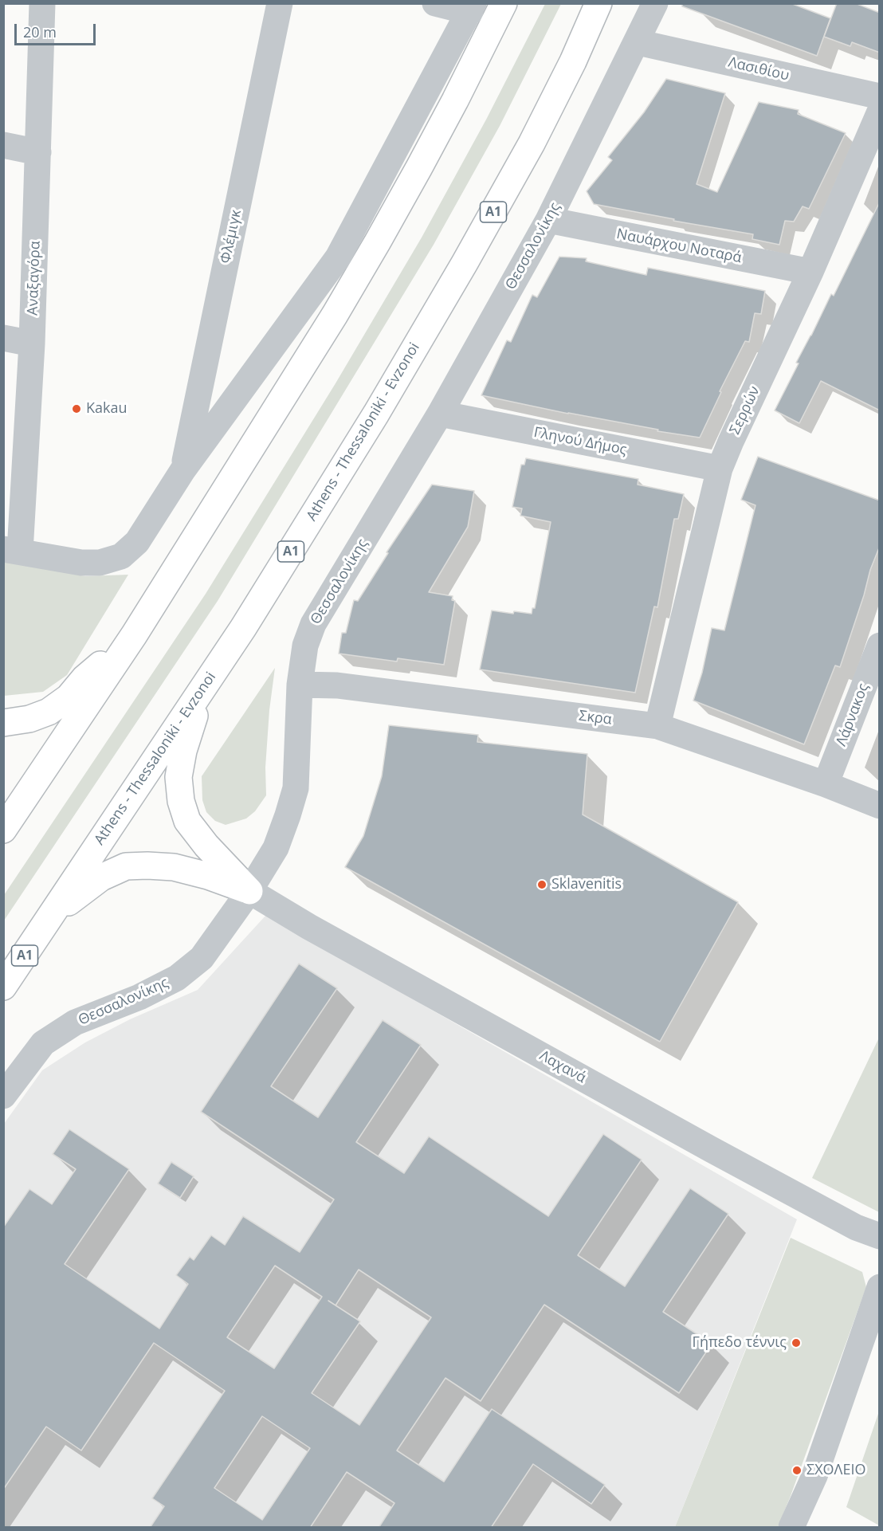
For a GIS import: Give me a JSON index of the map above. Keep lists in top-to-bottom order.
{
  "streets": {
    "highway": ["Α1", "Athens - Thessaloniki - Evzonoi"],
    "street": [
      "Λασιθίου",
      "Φλέμιγκ",
      "Θεσσαλονίκης",
      "Ναυάρχου Νοταρά",
      "Αναξαγόρα",
      "Σερρών",
      "Γληνού Δήμος",
      "Λάρνακος",
      "Σκρα",
      "Λαχανά"
    ]
  },
  "crossings": [
    ["Λασιθίου", "Θεσσαλονίκης"],
    ["Θεσσαλονίκης", "Ναυάρχου Νοταρά"],
    ["Θεσσαλονίκης", "Γληνού Δήμος"],
    ["Θεσσαλονίκης", "Σκρα"],
    ["Θεσσαλονίκης", "Λαχανά"],
    ["Ναυάρχου Νοταρά", "Σερρών"],
    ["Σερρών", "Γληνού Δήμος"],
    ["Σερρών", "Σκρα"],
    ["Λάρνακος", "Σκρα"]
  ],
  "places": [
    "Kakau",
    "Sklavenitis",
    "Γήπεδο τέννις",
    "ΣΧΟΛΕΙΟ"
  ],
  "scale_bar": "20 m"
}
